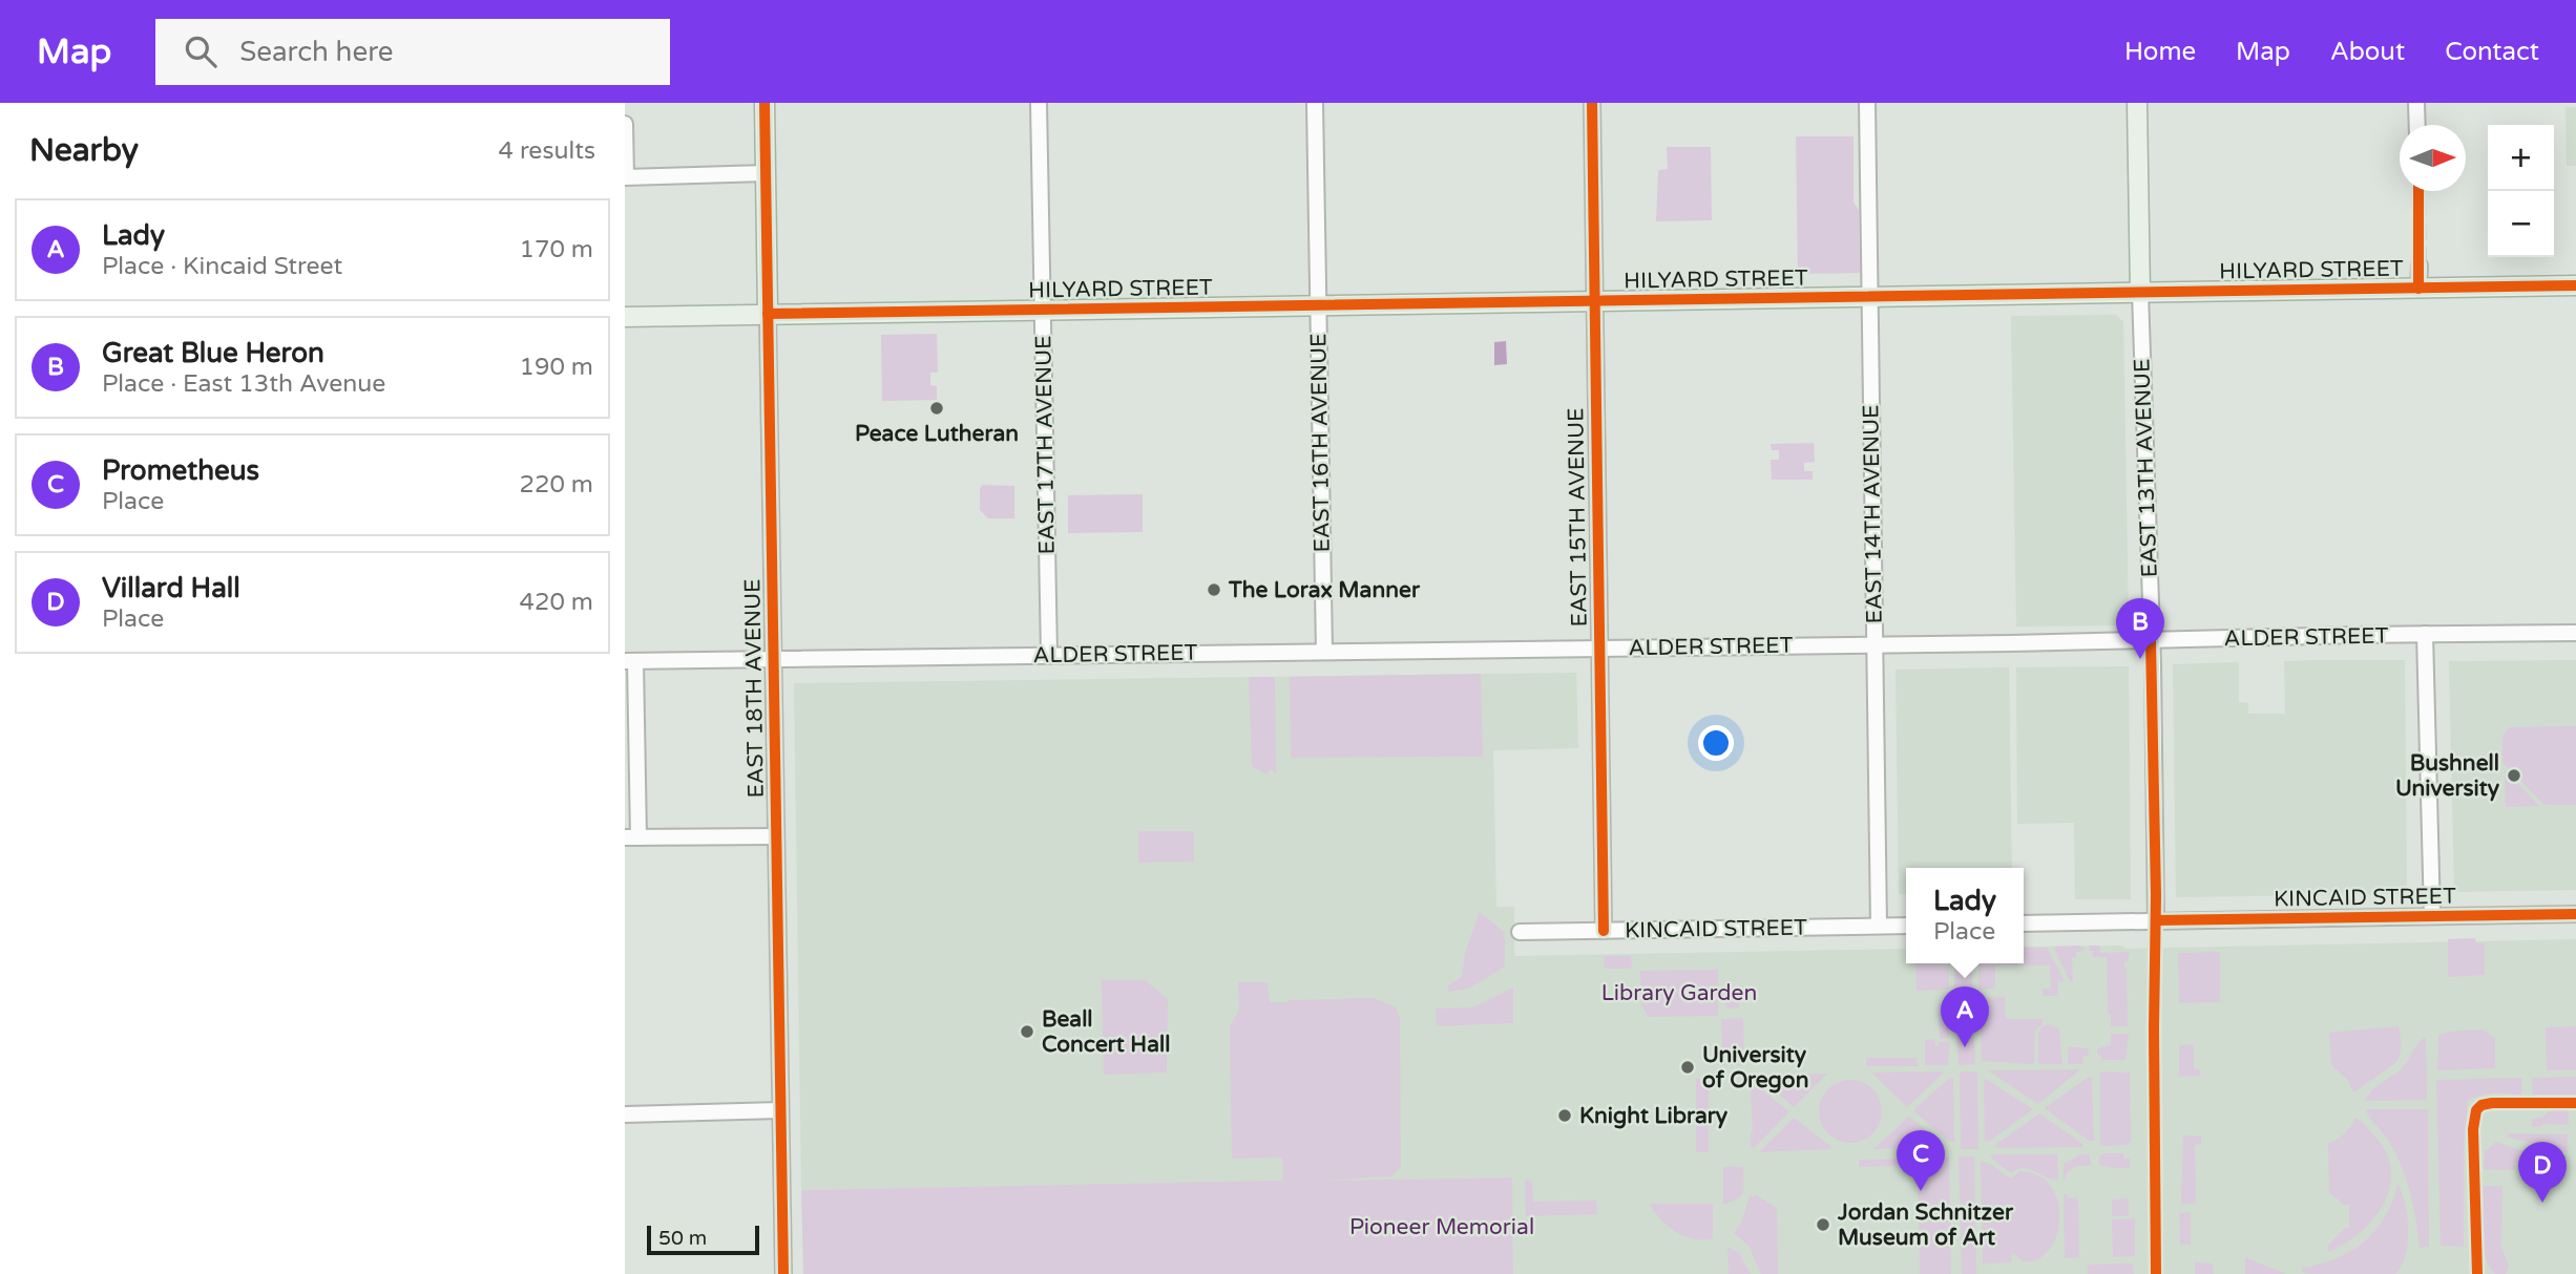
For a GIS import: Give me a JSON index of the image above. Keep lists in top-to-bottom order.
{
  "streets": {
    "main road": ["HILYARD STREET", "EAST 13TH AVENUE", "EAST 18TH AVENUE"],
    "street": [
      "EAST 16TH AVENUE",
      "EAST 17TH AVENUE",
      "EAST 14TH AVENUE",
      "EAST 15TH AVENUE",
      "ALDER STREET",
      "KINCAID STREET"
    ]
  },
  "crossings": [
    ["HILYARD STREET", "EAST 16TH AVENUE"],
    ["HILYARD STREET", "EAST 17TH AVENUE"],
    ["HILYARD STREET", "EAST 13TH AVENUE"],
    ["HILYARD STREET", "EAST 14TH AVENUE"],
    ["HILYARD STREET", "EAST 15TH AVENUE"],
    ["HILYARD STREET", "EAST 18TH AVENUE"],
    ["EAST 16TH AVENUE", "ALDER STREET"],
    ["EAST 17TH AVENUE", "ALDER STREET"],
    ["EAST 13TH AVENUE", "ALDER STREET"],
    ["EAST 13TH AVENUE", "KINCAID STREET"],
    ["EAST 14TH AVENUE", "ALDER STREET"],
    ["EAST 14TH AVENUE", "KINCAID STREET"],
    ["EAST 15TH AVENUE", "ALDER STREET"],
    ["EAST 15TH AVENUE", "KINCAID STREET"],
    ["ALDER STREET", "EAST 18TH AVENUE"]
  ],
  "parks": ["Library Garden", "Pioneer Memorial"],
  "places": [
    "Peace Lutheran",
    "The Lorax Manner",
    "Bushnell University",
    "Beall Concert Hall",
    "University of Oregon",
    "Knight Library",
    "Jordan Schnitzer Museum of Art"
  ],
  "scale_bar": "50 m",
  "north": "right",
  "page": {
    "header": "Map",
    "search": "Search here",
    "nav": [
      "Home",
      "Map",
      "About",
      "Contact"
    ],
    "heading": ["Nearby", "4 results"],
    "map_buttons": ["+", "−"],
    "list": [
      {
        "mark": "A",
        "name": "Lady",
        "note": "Place · Kincaid Street",
        "value": "170 m"
      },
      {
        "mark": "B",
        "name": "Great Blue Heron",
        "note": "Place · East 13th Avenue",
        "value": "190 m"
      },
      {
        "mark": "C",
        "name": "Prometheus",
        "note": "Place",
        "value": "220 m"
      },
      {
        "mark": "D",
        "name": "Villard Hall",
        "note": "Place",
        "value": "420 m"
      }
    ],
    "pins": [
      "B",
      "A",
      "C",
      "D"
    ],
    "popup": ["Lady", "Place"],
    "scale": "50 m"
  }
}
